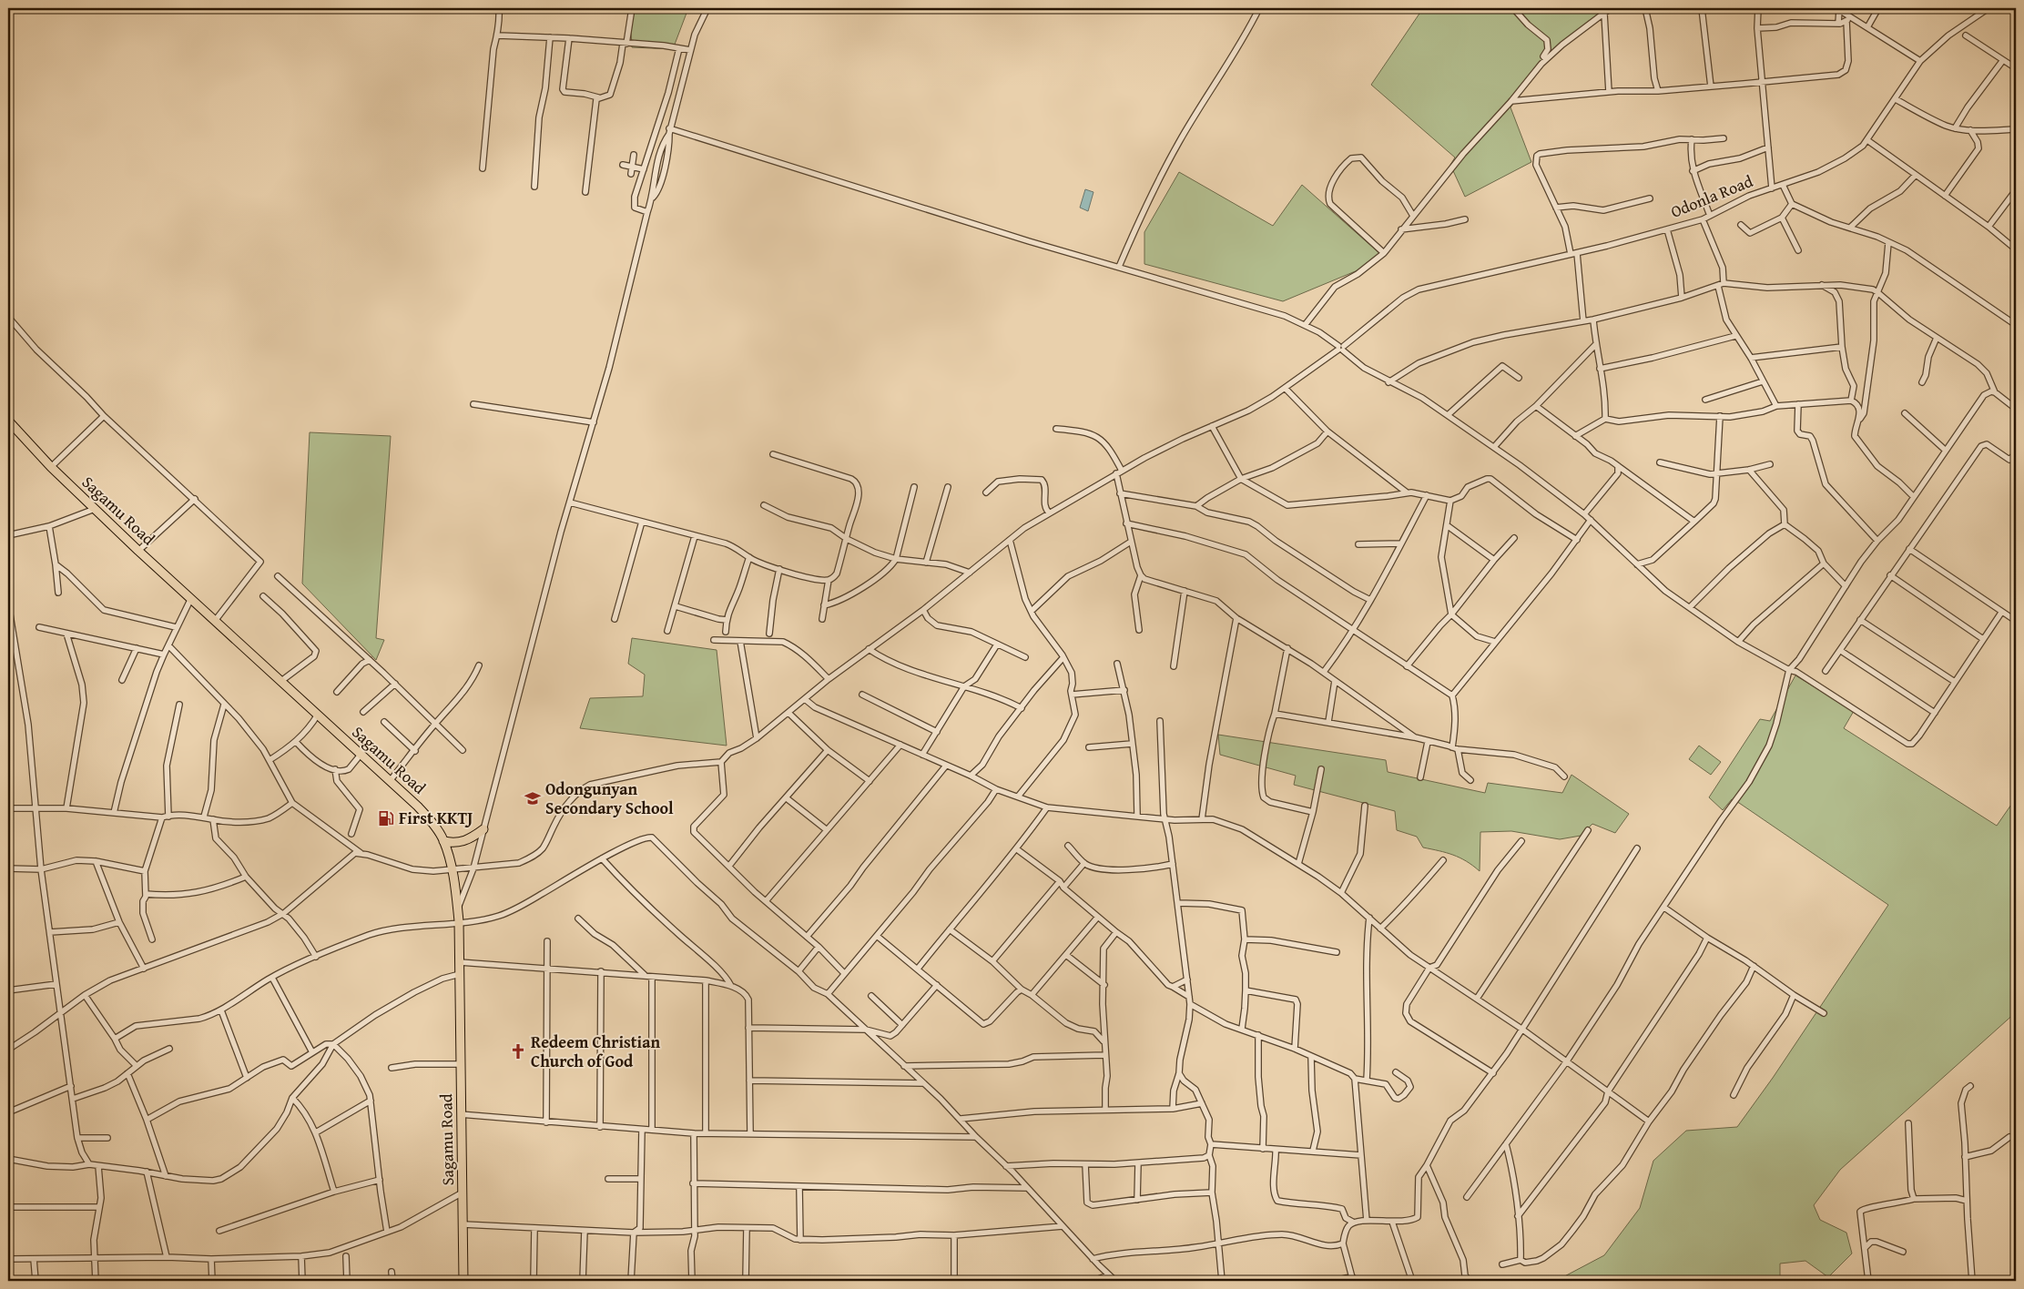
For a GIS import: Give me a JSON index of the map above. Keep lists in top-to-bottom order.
{
  "streets": {
    "highway": ["Sagamu Road"],
    "street": ["Odonla Road"]
  },
  "places": {
    "school or university": ["Odongunyan Secondary School"],
    "fuel station": ["First KKTJ"],
    "church": ["Redeem Christian Church of God"]
  }
}
